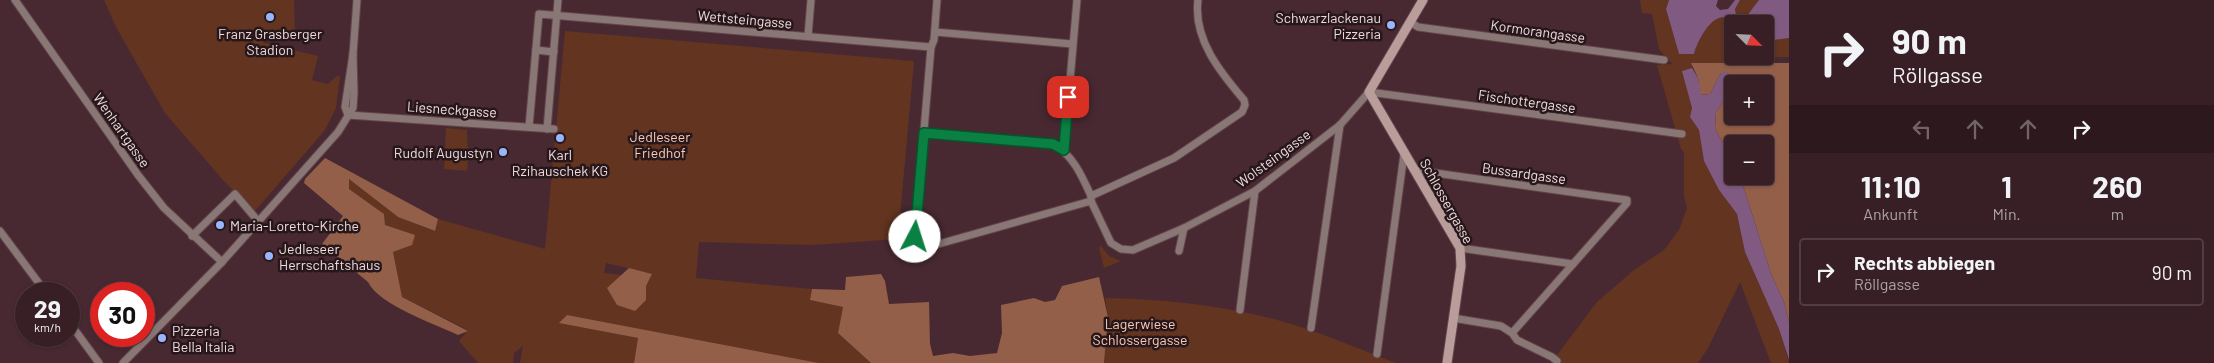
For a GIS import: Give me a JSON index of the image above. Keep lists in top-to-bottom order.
{
  "streets": {
    "street": [
      "Wettsteingasse",
      "Kormorangasse",
      "Fischottergasse",
      "Liesneckgasse",
      "Wenhartgasse",
      "Wolsteingasse",
      "Bussardgasse",
      "Schlossergasse"
    ]
  },
  "crossings": [
    ["Kormorangasse", "Wolsteingasse"],
    ["Fischottergasse", "Wolsteingasse"],
    ["Fischottergasse", "Schlossergasse"],
    ["Wolsteingasse", "Schlossergasse"],
    ["Bussardgasse", "Schlossergasse"]
  ],
  "parks": ["Jedleseer Friedhof", "Lagerwiese Schlossergasse"],
  "places": [
    "Franz Grasberger Stadion",
    "Schwarzlackenau Pizzeria",
    "Karl Rzihauschek KG",
    "Rudolf Augustyn",
    "Maria-Loretto-Kirche",
    "Jedleseer Herrschaftshaus",
    "Pizzeria Bella Italia"
  ],
  "north": "bottom right",
  "page": {
    "turn": ["90 m", "Röllgasse"],
    "map_buttons": ["+", "−"],
    "eta": [
      "11:10",
      "Ankunft",
      "1",
      "Min.",
      "260",
      "m"
    ],
    "list": [
      {
        "name": "Rechts abbiegen",
        "note": "Röllgasse",
        "value": "90 m"
      }
    ],
    "speed": "29 km/h",
    "limit": "30"
  }
}
